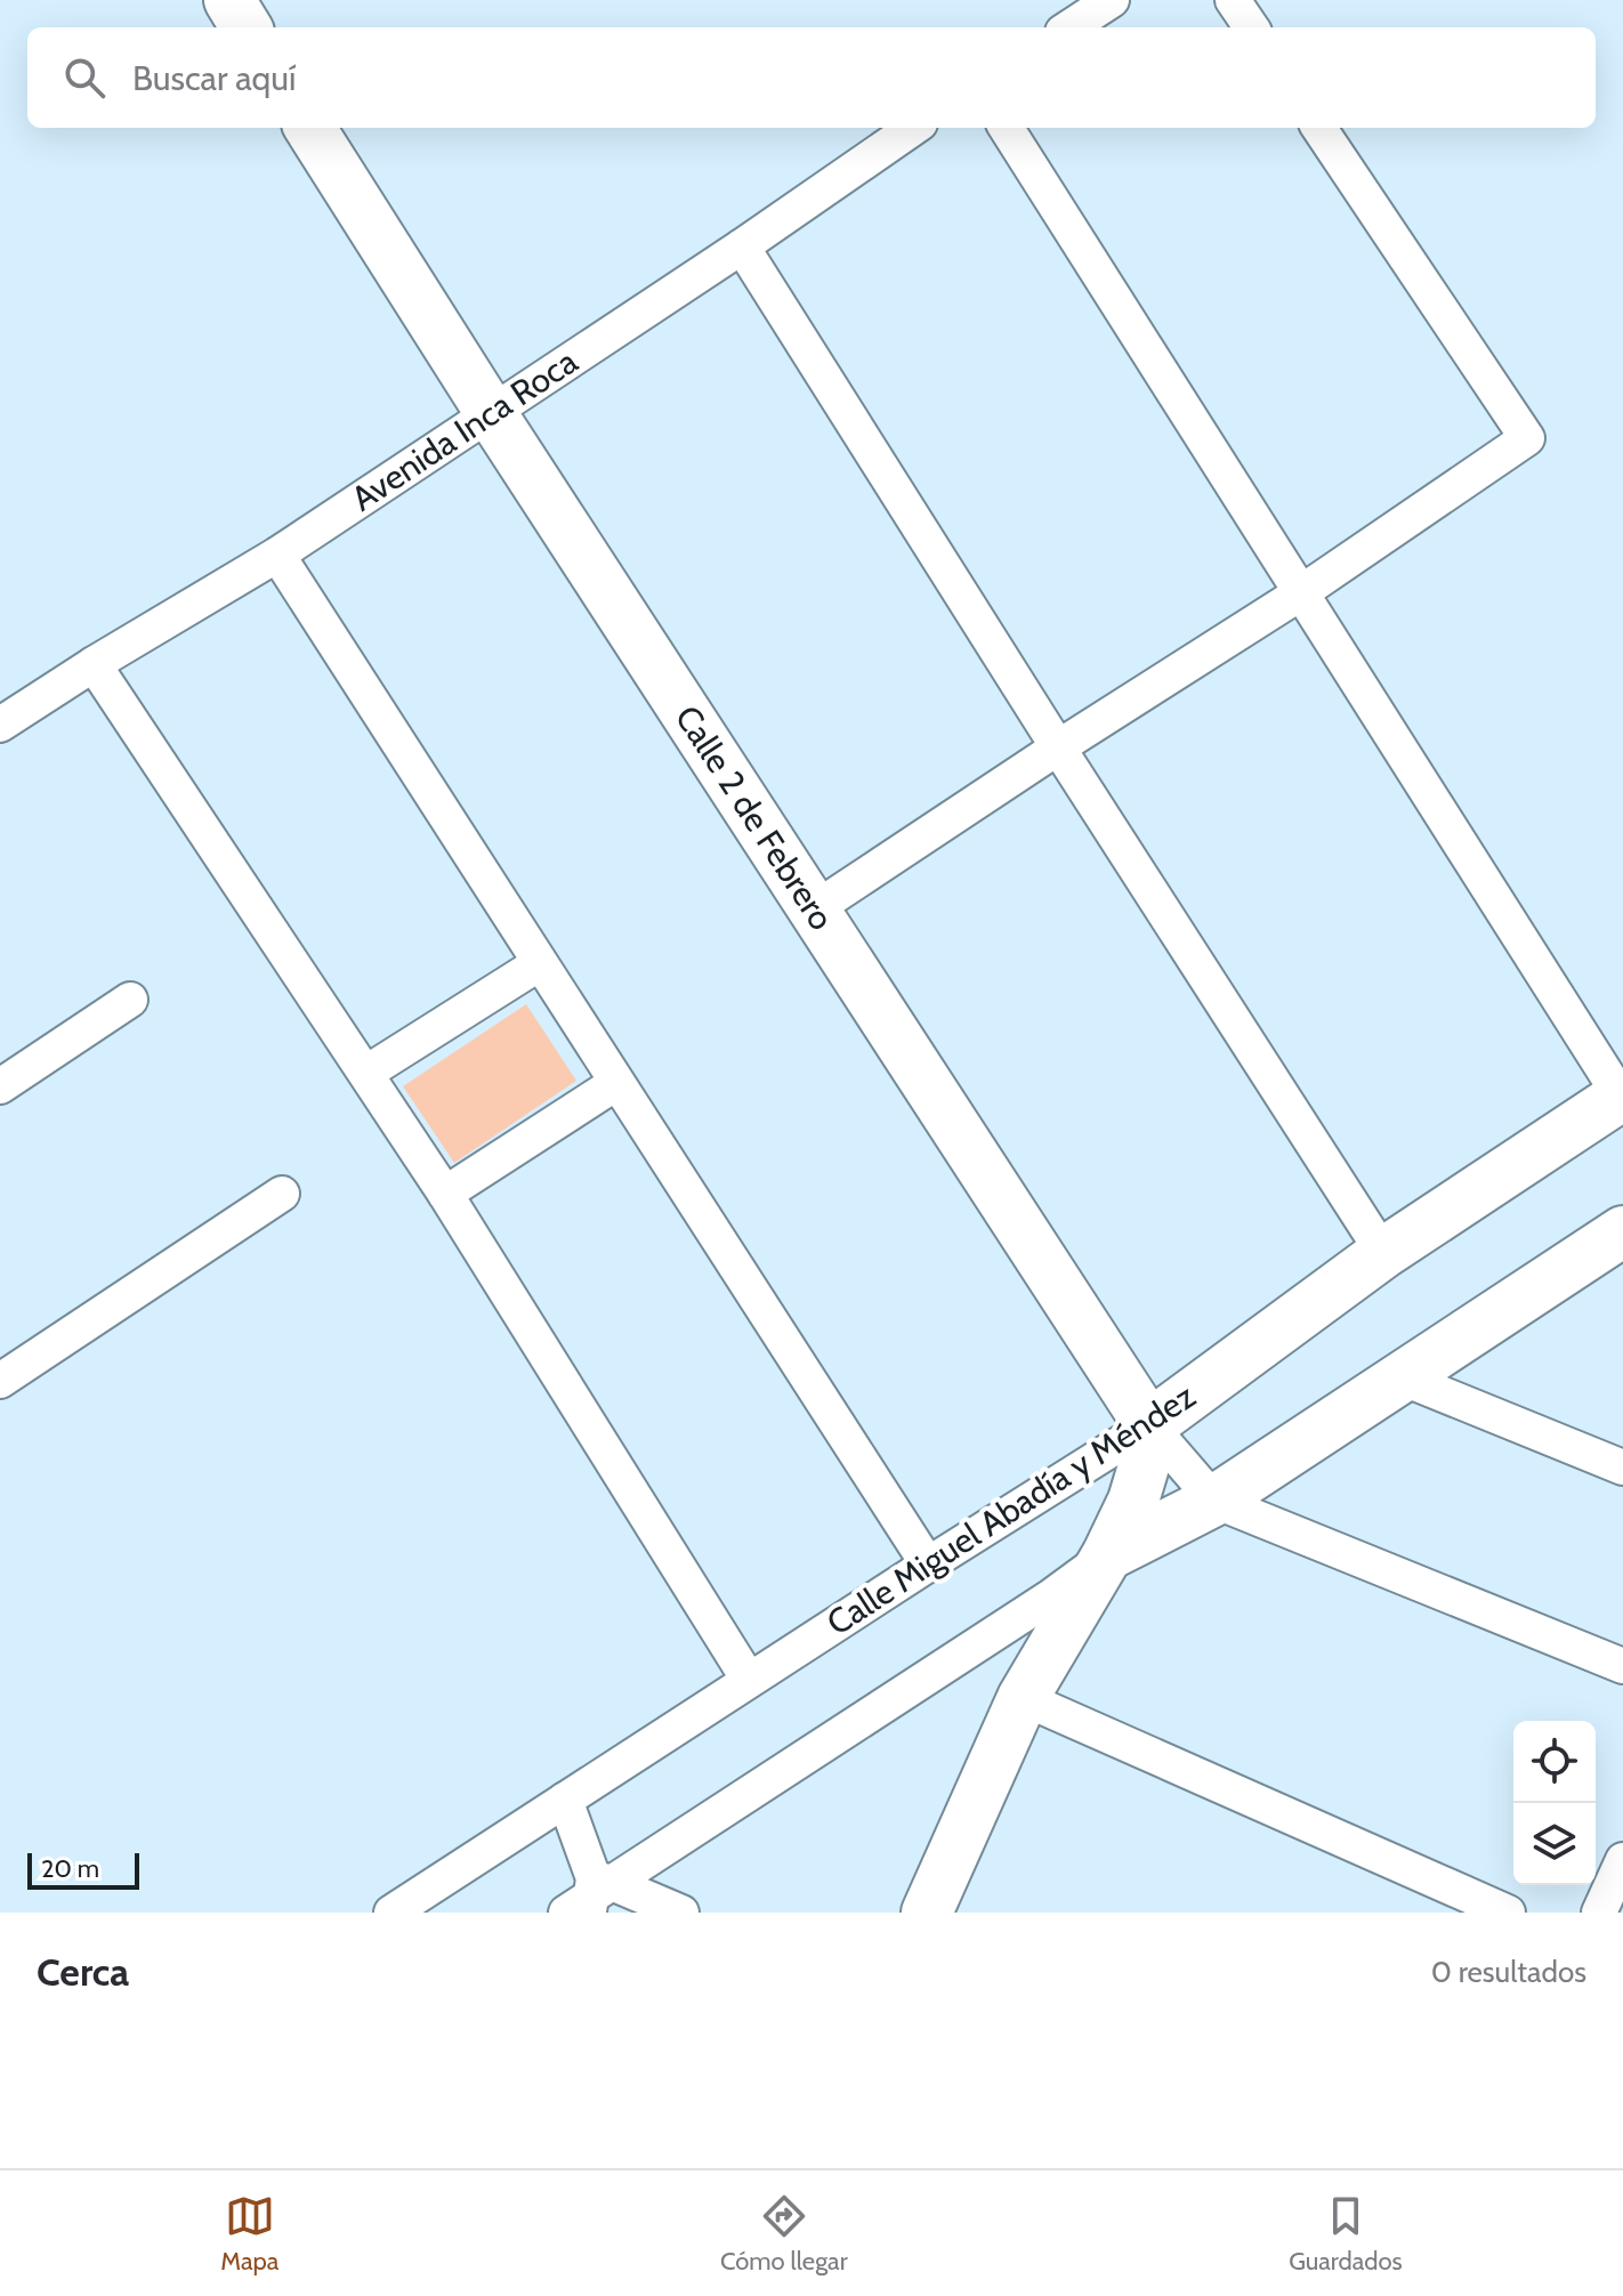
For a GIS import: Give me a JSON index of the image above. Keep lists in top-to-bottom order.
{
  "streets": {
    "street": ["Avenida Inca Roca", "Calle 2 de Febrero", "Calle Miguel Abadía y Méndez"]
  },
  "crossings": [
    ["Avenida Inca Roca", "Calle 2 de Febrero"],
    ["Calle 2 de Febrero", "Calle Miguel Abadía y Méndez"]
  ],
  "scale_bar": "20 m",
  "page": {
    "search": "Buscar aquí",
    "scale": "20 m",
    "heading": ["Cerca", "0 resultados"],
    "nav": ["Mapa", "Cómo llegar", "Guardados"]
  }
}
